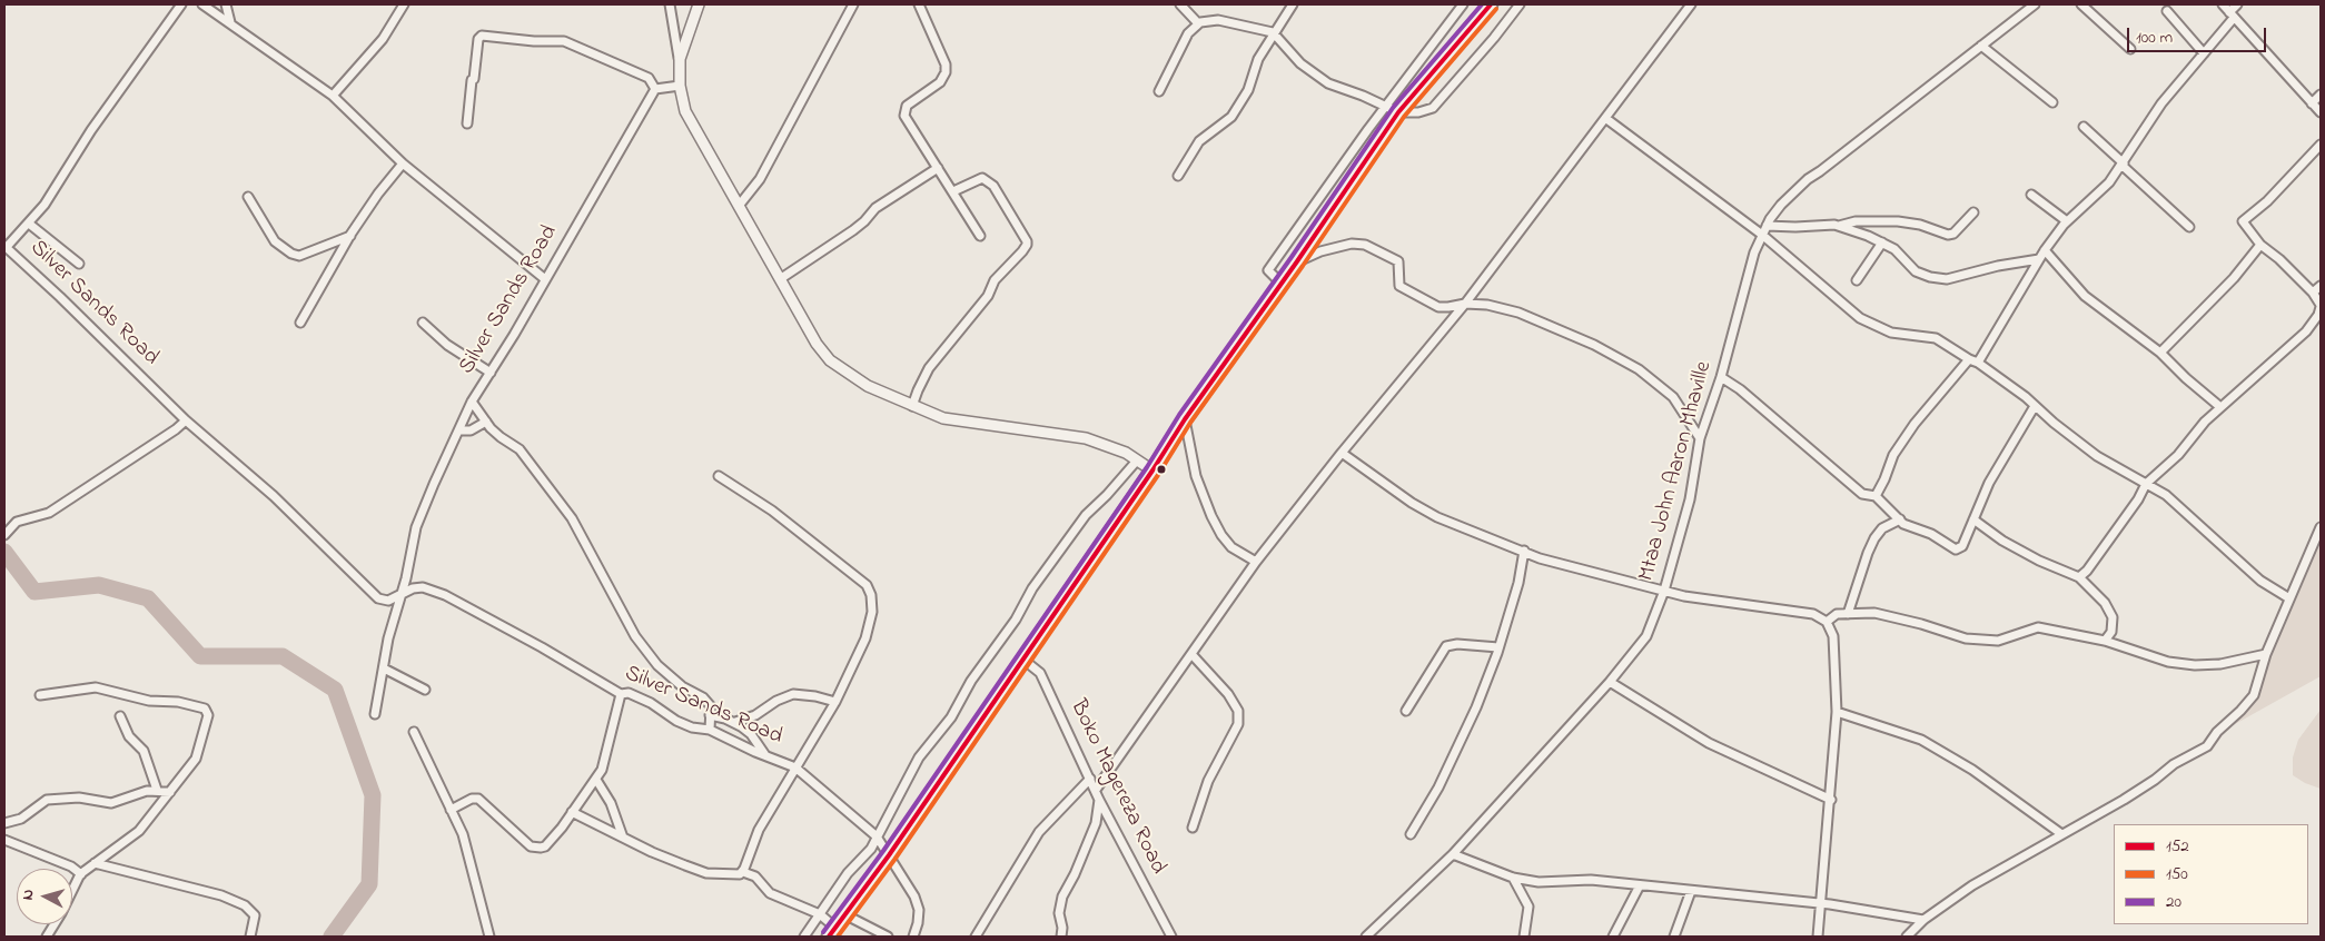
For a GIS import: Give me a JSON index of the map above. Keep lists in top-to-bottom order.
{
  "streets": {
    "street": ["Silver Sands Road", "Mtaa John Aaron Mhaville", "Boko Magereza Road"]
  },
  "lines": ["transit line 152", "transit line 20", "transit line 150"],
  "legend": ["152", "150", "20"],
  "scale_bar": "100 m",
  "north": "left"
}
